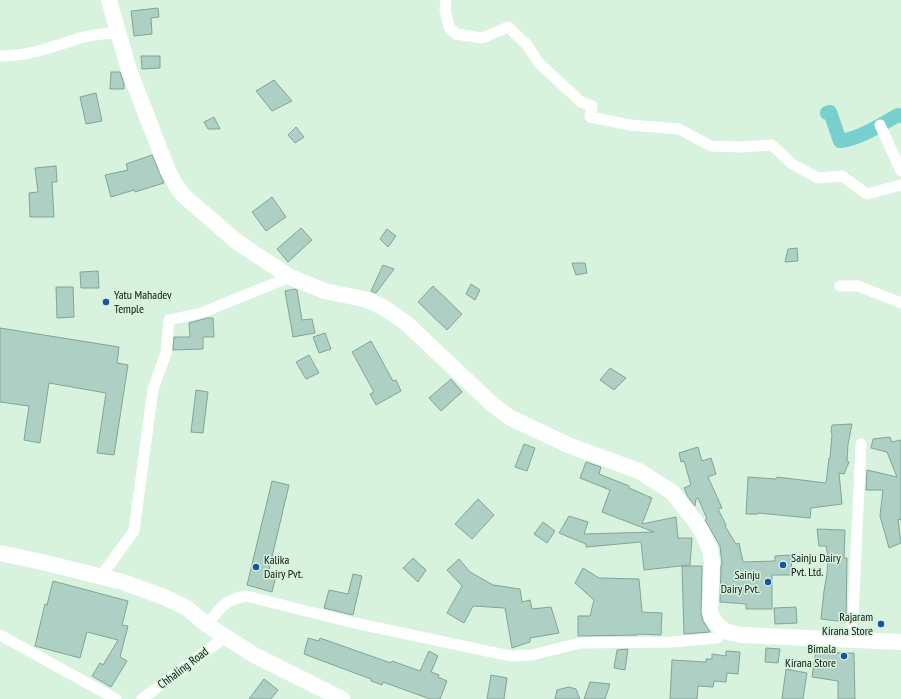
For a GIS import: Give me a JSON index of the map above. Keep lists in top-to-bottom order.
{
  "streets": {
    "street": ["Chhaling Road"]
  },
  "places": [
    "Yatu Mahadev Temple",
    "Sainju Dairy Pvt. Ltd.",
    "Kalika Dairy Pvt.",
    "Sainju Dairy Pvt.",
    "Rajaram Kirana Store",
    "Bimala Kirana Store"
  ]
}
